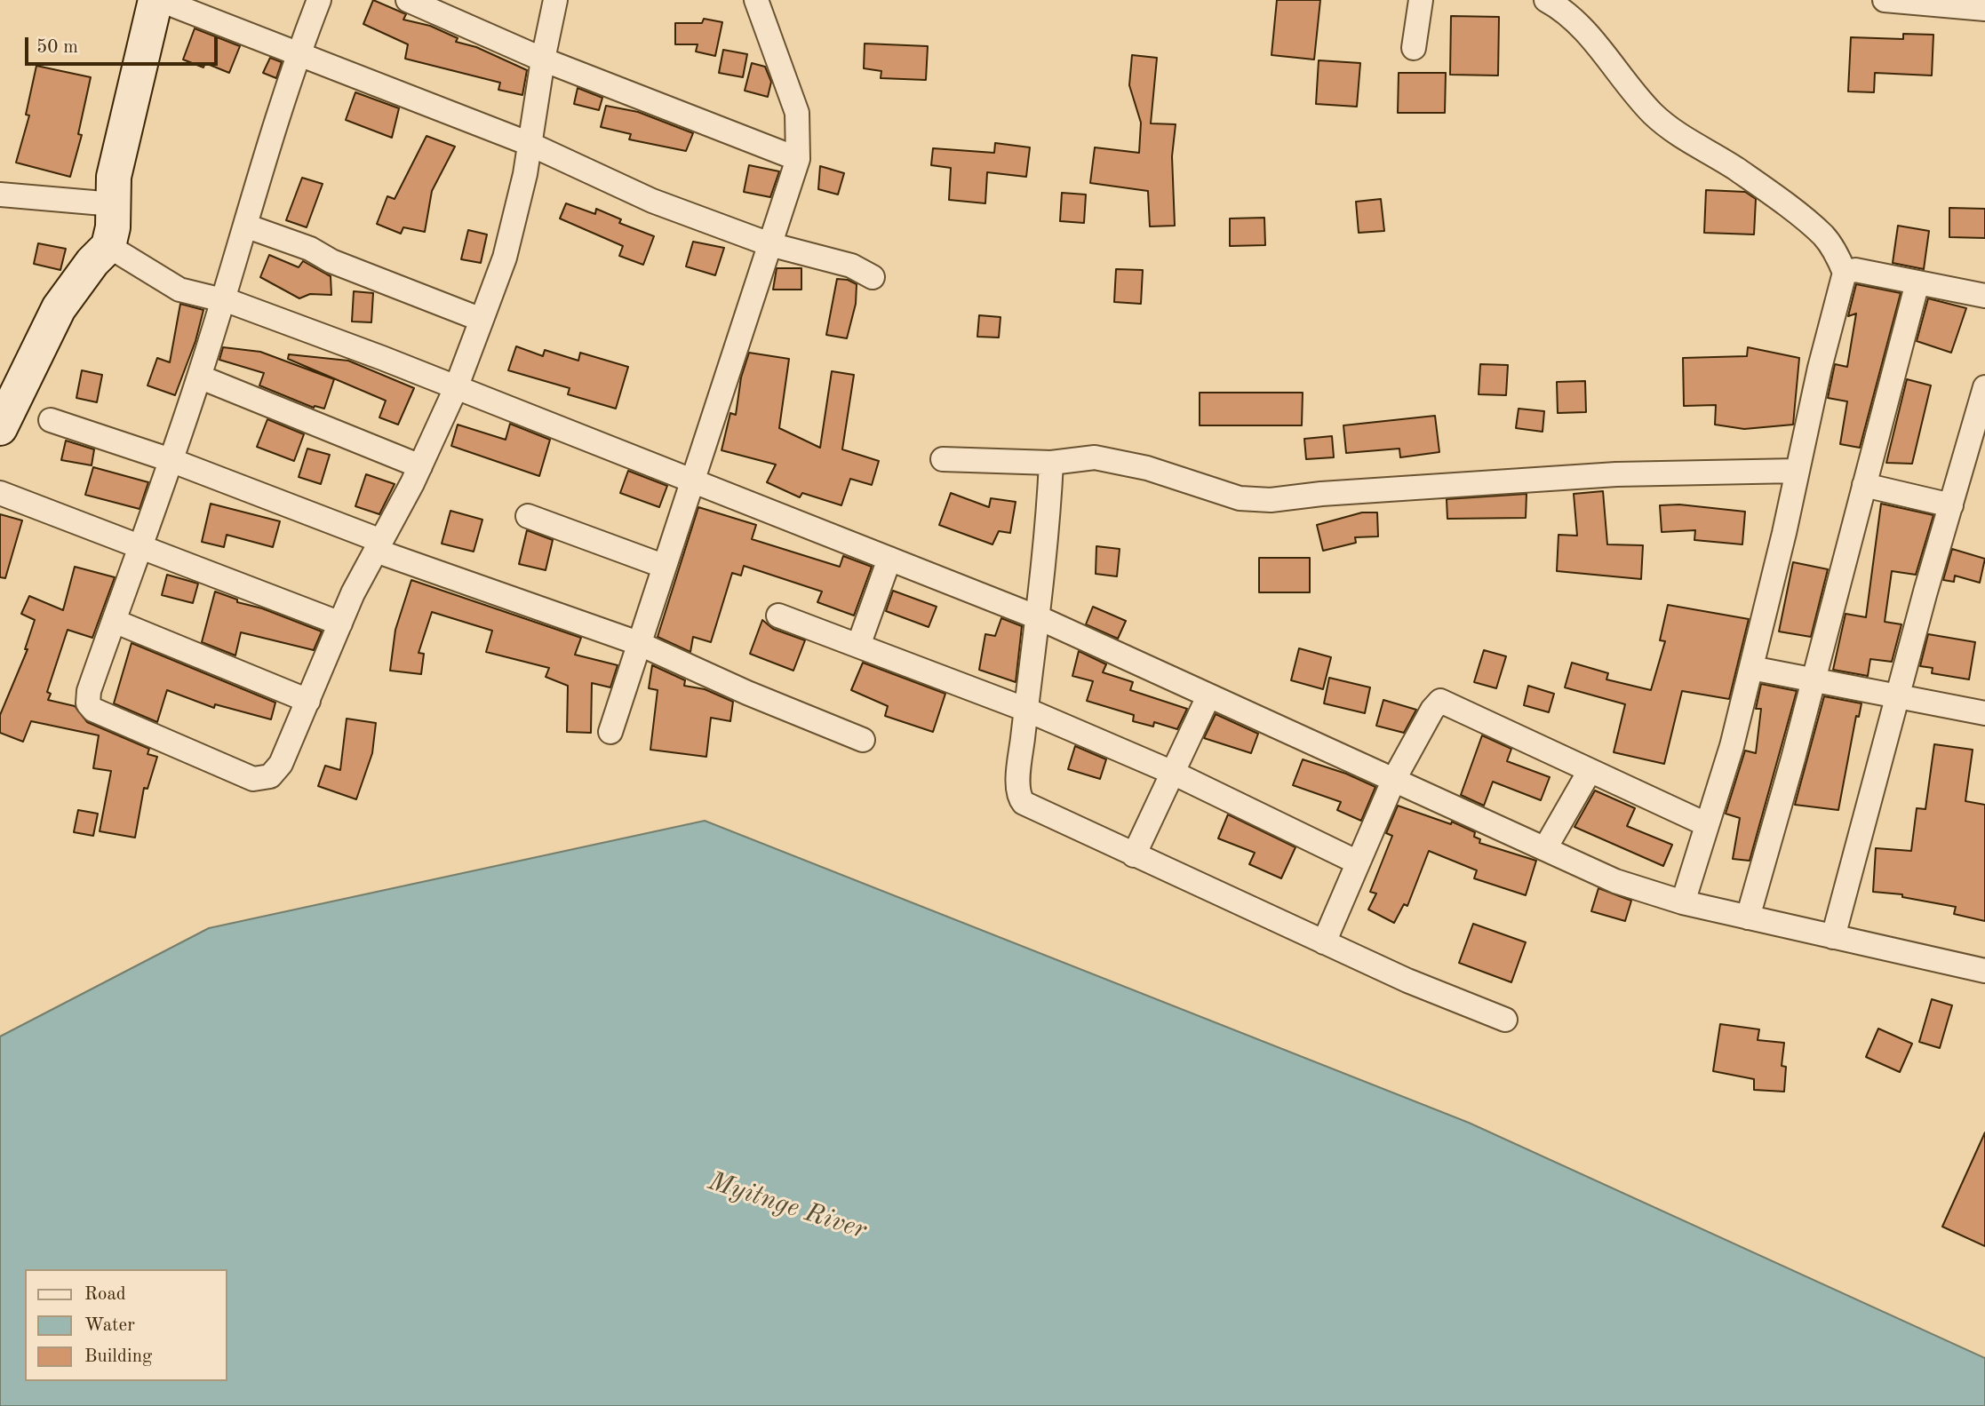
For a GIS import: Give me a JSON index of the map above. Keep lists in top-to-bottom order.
{
  "water": ["Myitnge River"],
  "legend": ["Road", "Water", "Building"],
  "scale_bar": "50 m"
}
